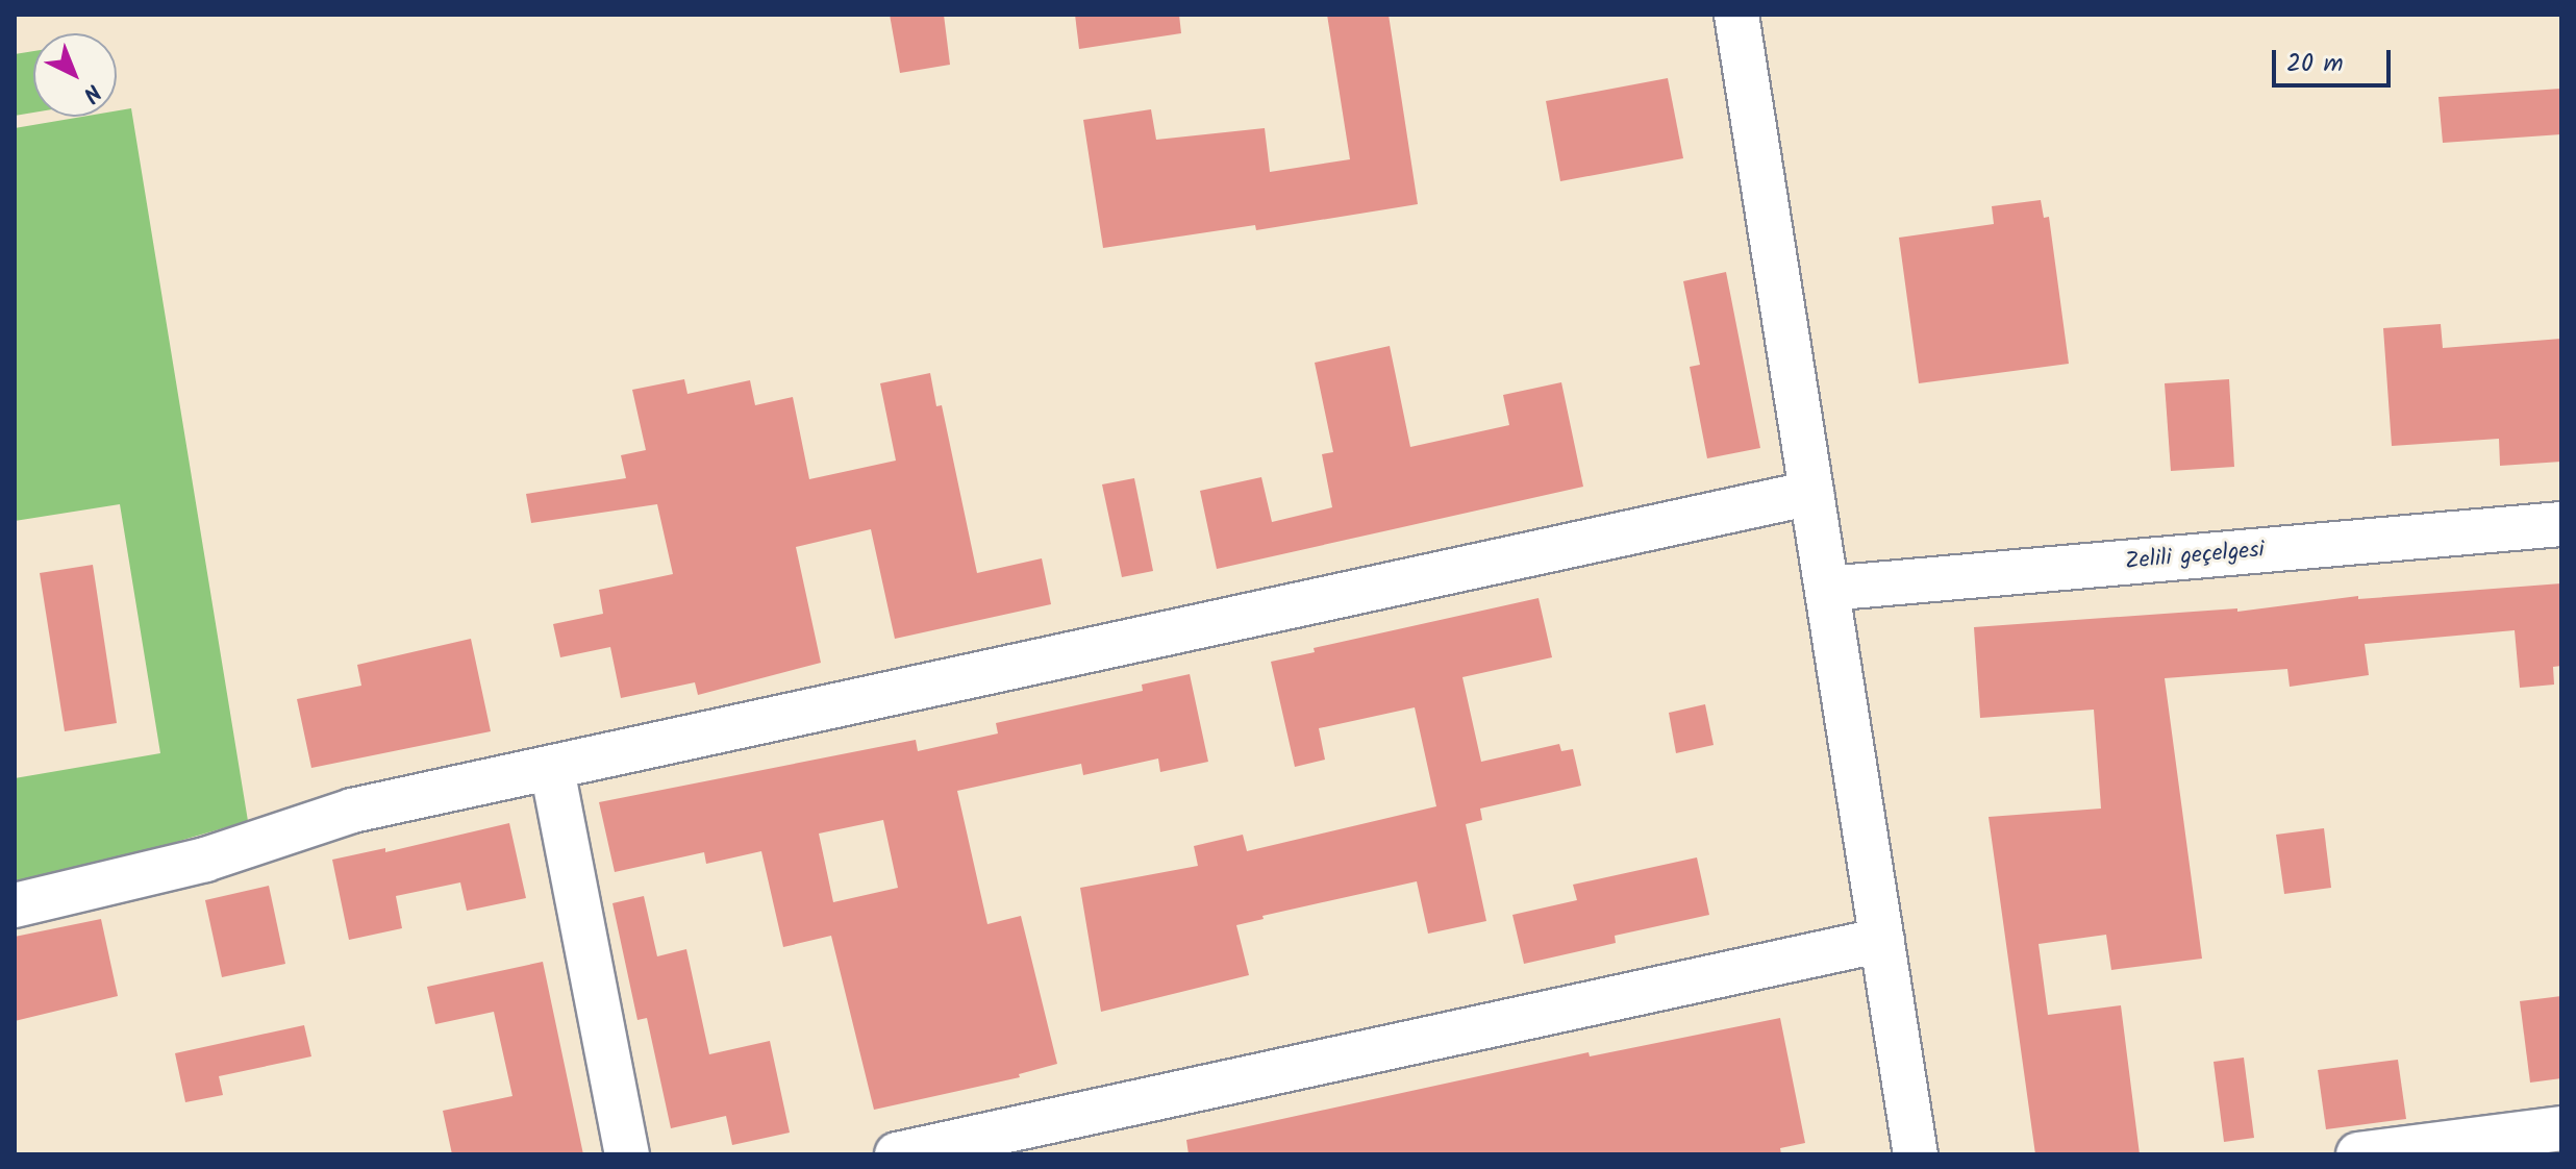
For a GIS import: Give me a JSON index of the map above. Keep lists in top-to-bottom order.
{
  "streets": {
    "street": ["Zelili geçelgesi"]
  },
  "scale_bar": "20 m",
  "north": "bottom right"
}
